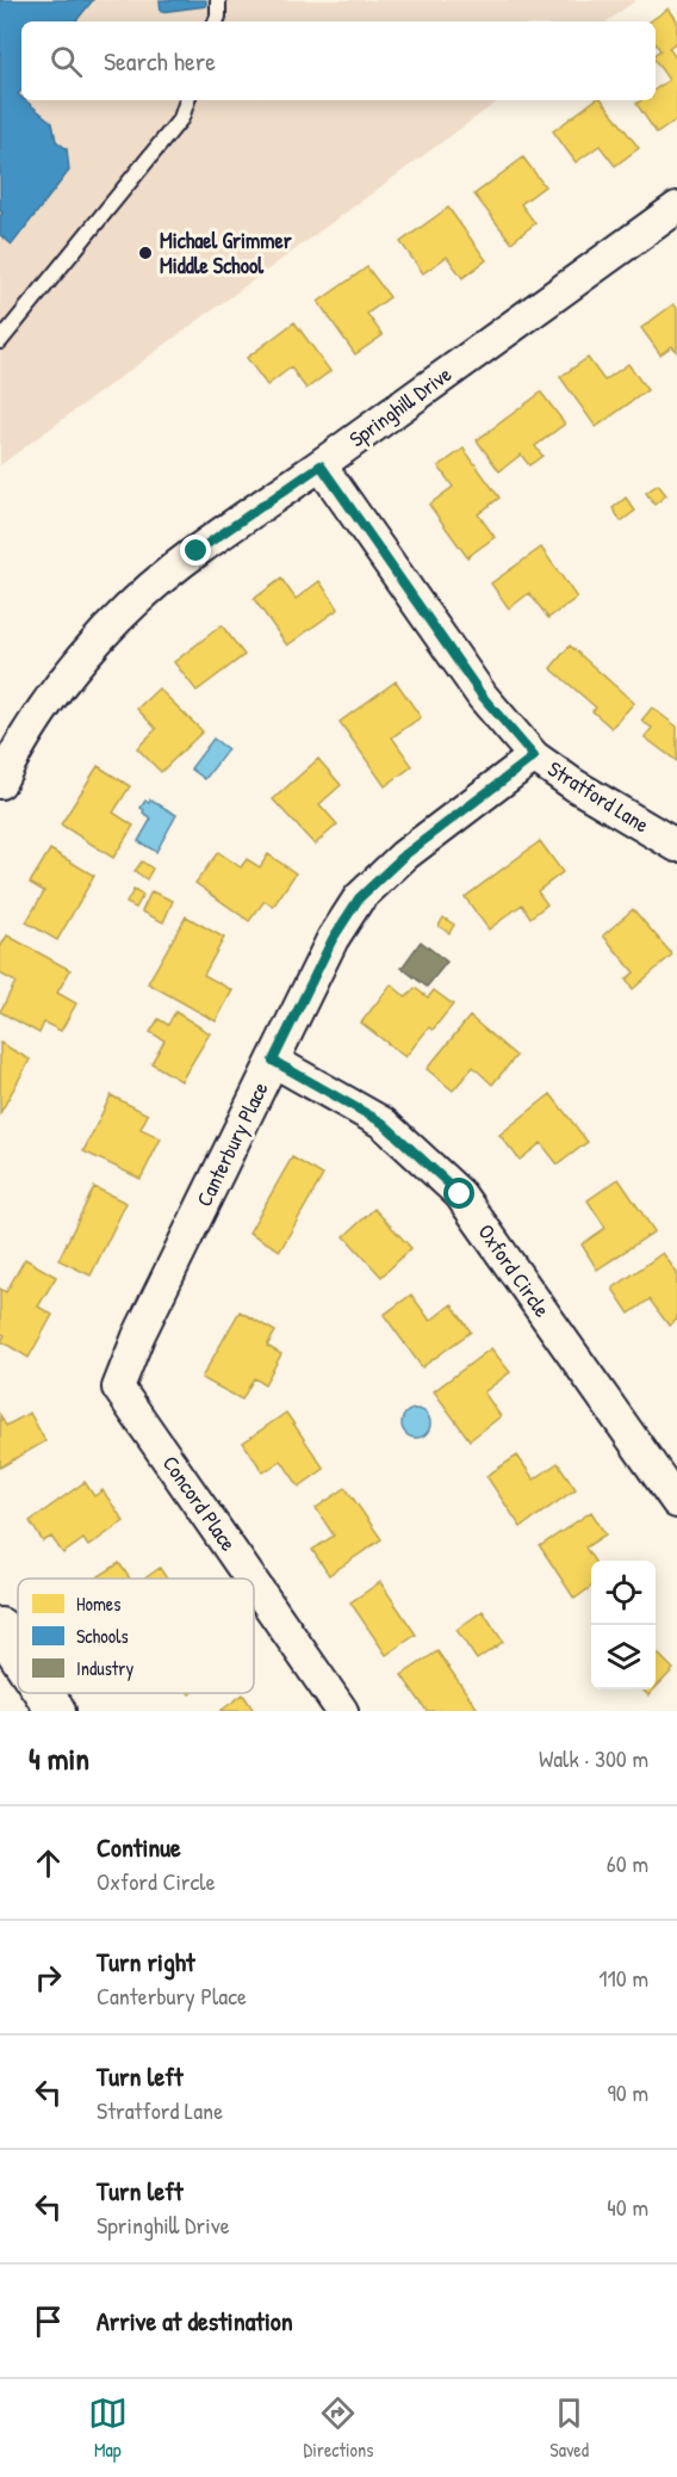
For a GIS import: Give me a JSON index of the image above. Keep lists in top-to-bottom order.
{
  "streets": {
    "street": [
      "Springhill Drive",
      "Stratford Lane",
      "Canterbury Place",
      "Oxford Circle",
      "Concord Place"
    ]
  },
  "crossings": [
    ["Springhill Drive", "Stratford Lane"],
    ["Stratford Lane", "Canterbury Place"],
    ["Canterbury Place", "Oxford Circle"],
    ["Canterbury Place", "Concord Place"]
  ],
  "places": ["Michael Grimmer Middle School"],
  "legend": ["Homes", "Schools", "Industry"],
  "page": {
    "search": "Search here",
    "heading": ["4 min", "Walk · 300 m"],
    "list": [
      ["Continue", "Oxford Circle", "60 m"],
      ["Turn right", "Canterbury Place", "110 m"],
      ["Turn left", "Stratford Lane", "90 m"],
      ["Turn left", "Springhill Drive", "40 m"],
      "Arrive at destination"
    ],
    "nav": ["Map", "Directions", "Saved"]
  }
}
